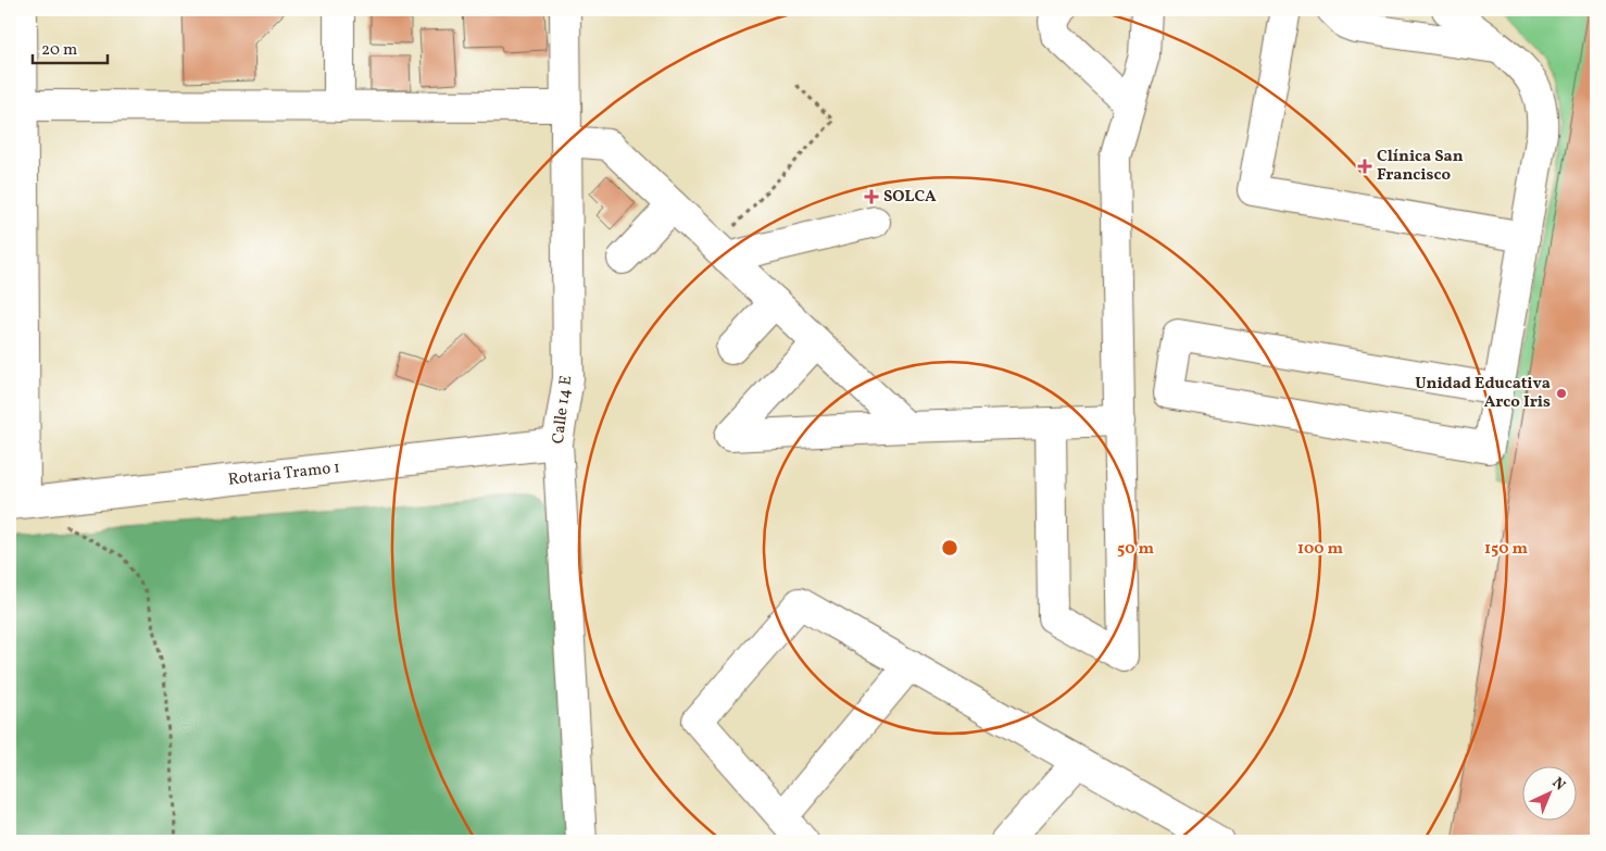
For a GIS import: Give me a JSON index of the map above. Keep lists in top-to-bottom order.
{
  "streets": {
    "street": ["Calle 14 E", "Rotaria Tramo 1"]
  },
  "crossings": [
    ["Calle 14 E", "Rotaria Tramo 1"]
  ],
  "places": {
    "health": ["Clínica San Francisco", "SOLCA"],
    "other": ["Unidad Educativa Arco Iris"]
  },
  "scale_bar": "20 m",
  "north": "top right",
  "rings": ["50 m", "100 m", "150 m"]
}
